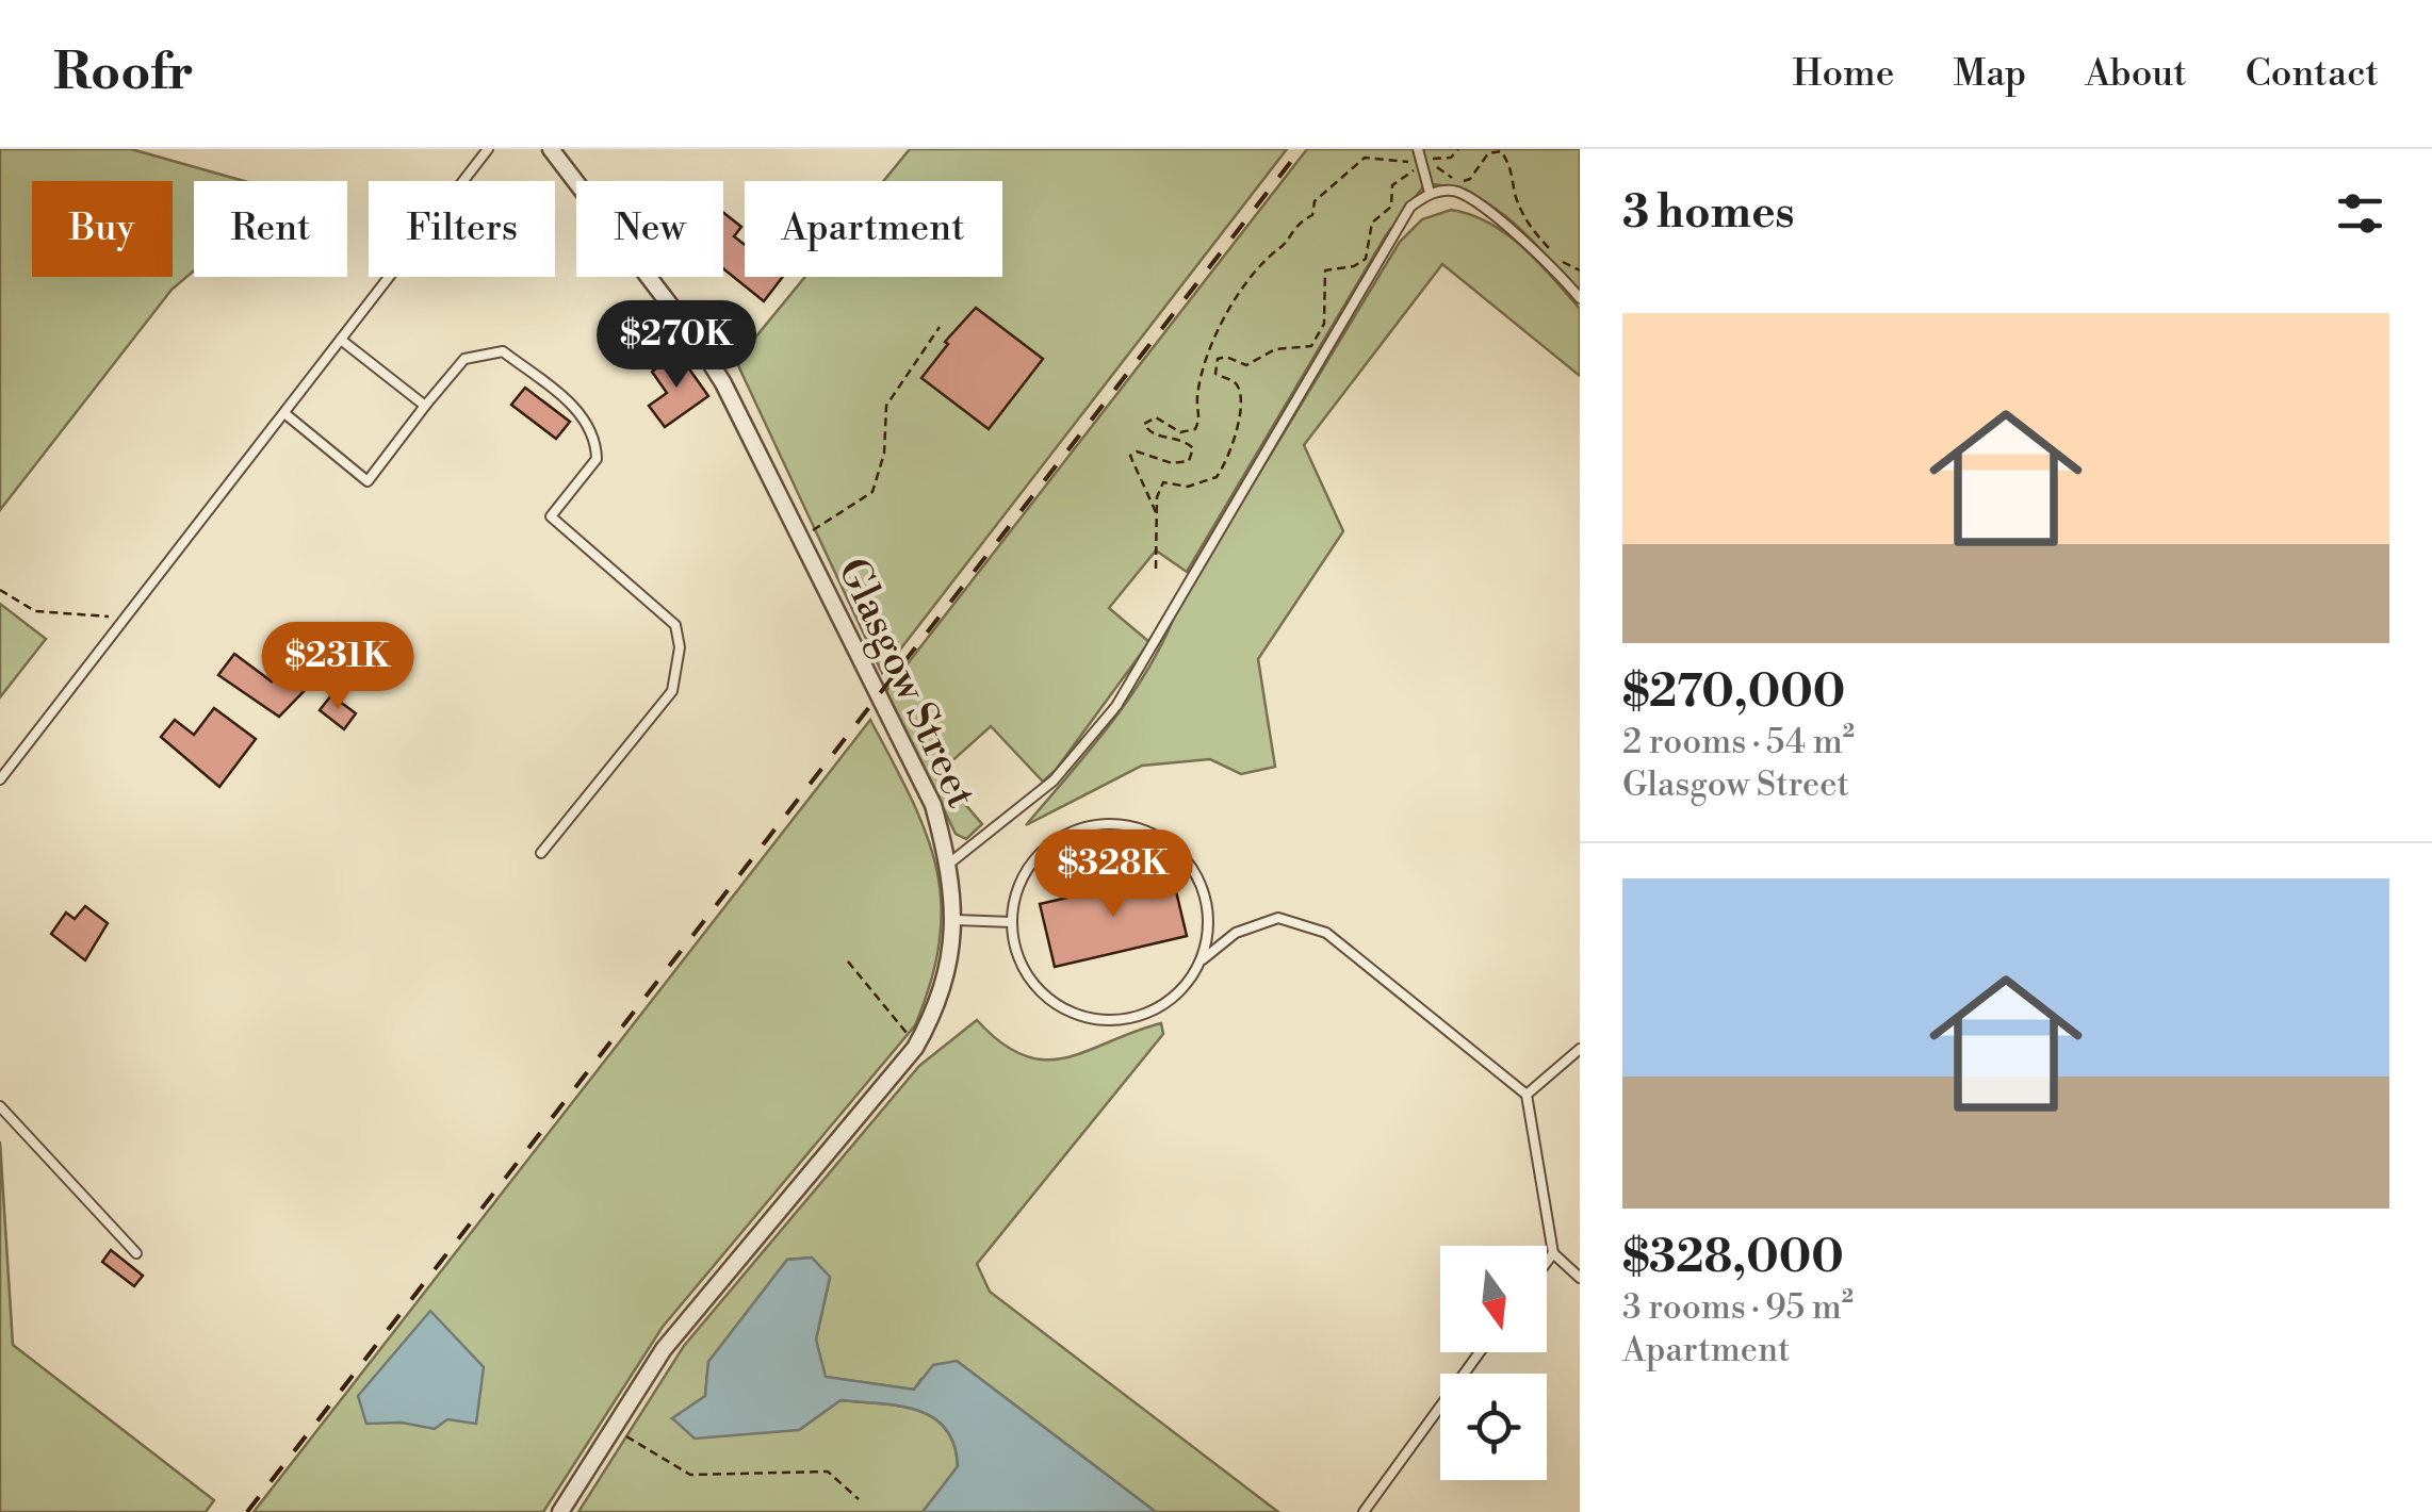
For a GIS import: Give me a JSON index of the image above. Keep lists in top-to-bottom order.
{
  "streets": {
    "street": ["Glasgow Street"]
  },
  "north": "bottom",
  "page": {
    "header": "Roofr",
    "nav": [
      "Home",
      "Map",
      "About",
      "Contact"
    ],
    "heading": "3 homes",
    "chip": [
      "Buy",
      "Rent",
      "Filters",
      "New",
      "Apartment"
    ],
    "list": [
      {
        "name": "$270,000",
        "note": "2 rooms · 54 m² · Glasgow Street"
      },
      {
        "name": "$328,000",
        "note": "3 rooms · 95 m² · Apartment"
      }
    ],
    "price": ["$270K", "$231K", "$328K"]
  }
}
